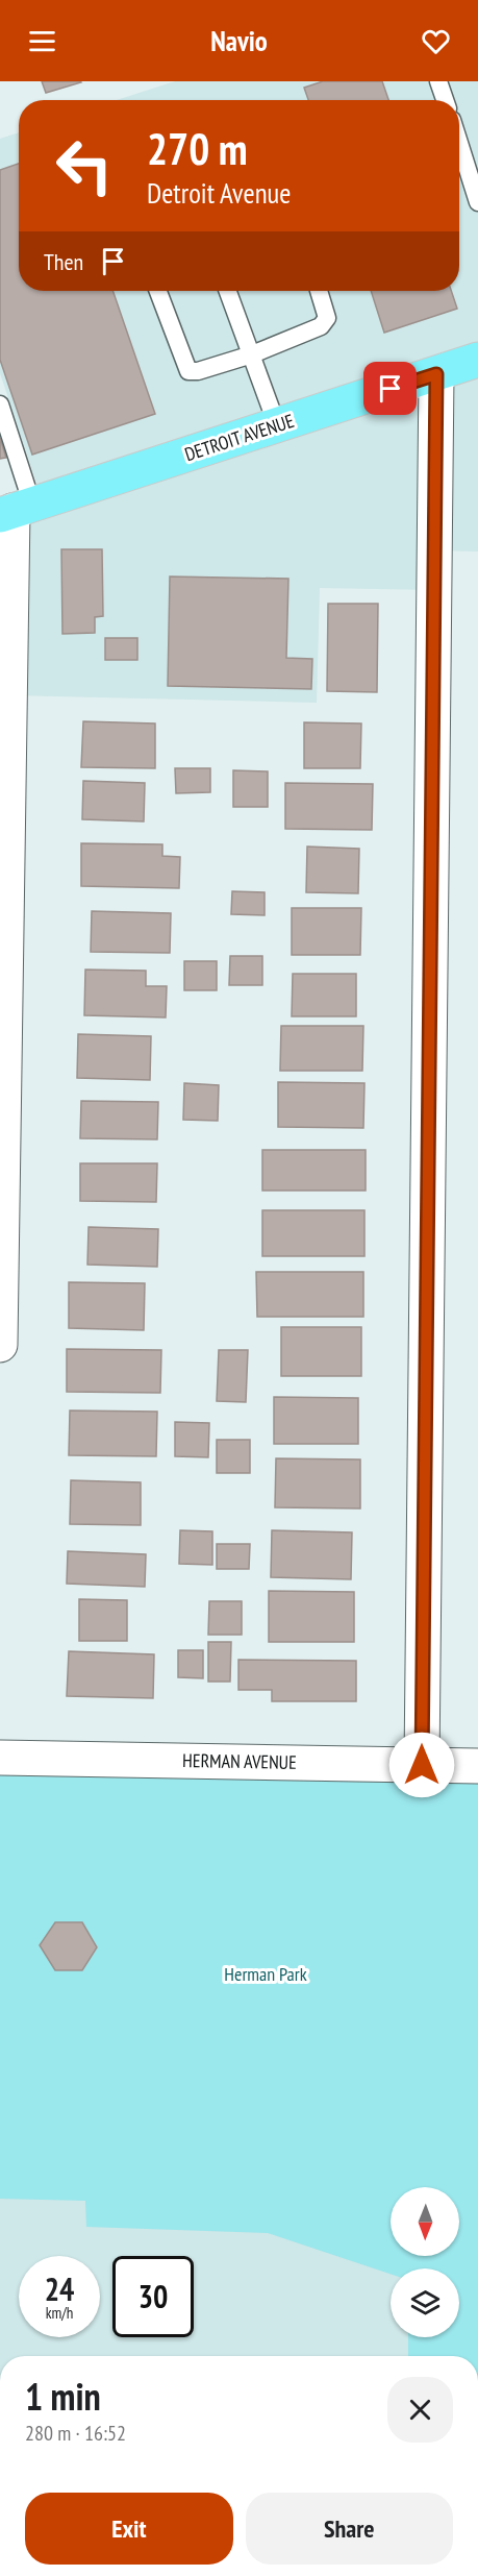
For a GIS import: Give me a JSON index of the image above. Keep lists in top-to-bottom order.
{
  "streets": {
    "main road": ["DETROIT AVENUE"],
    "street": ["HERMAN AVENUE"]
  },
  "parks": ["Herman Park"],
  "north": "bottom",
  "page": {
    "header": "Navio",
    "turn": ["270 m", "Detroit Avenue"],
    "then": "Then",
    "speed": "24 km/h",
    "limit": "30",
    "heading": ["1 min", "280 m · 16:52"],
    "buttons": ["Exit", "Share"]
  }
}
